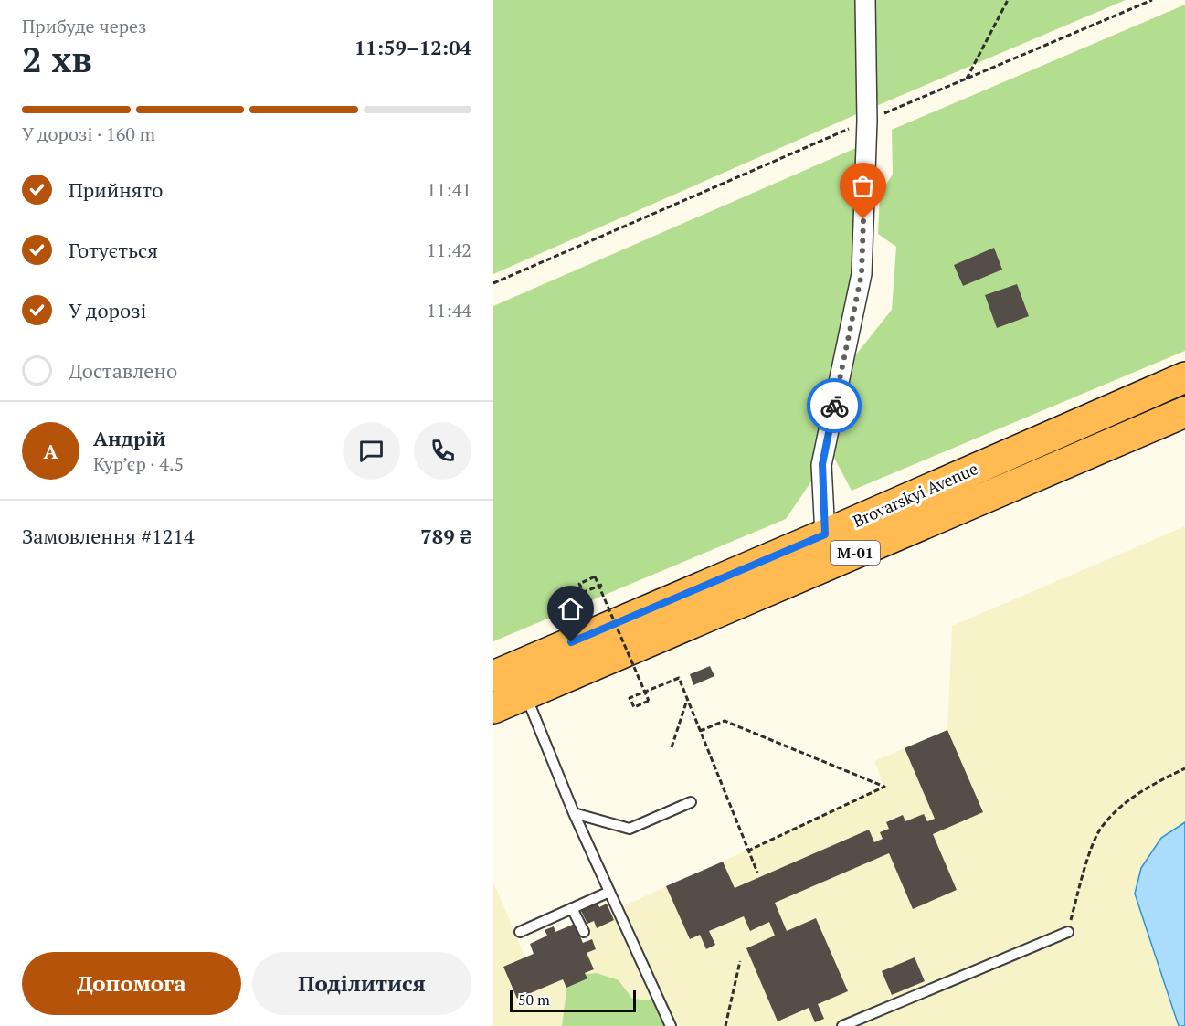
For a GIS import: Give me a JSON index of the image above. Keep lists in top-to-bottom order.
{
  "streets": {
    "highway": ["Brovarskyi Avenue", "М-01"]
  },
  "scale_bar": "50 m",
  "page": {
    "heading": ["2 хв", "Прибуде через", "11:59–12:04"],
    "panel": [
      "Андрій",
      "Кур’єр · 4.5",
      "Замовлення #1214",
      "789 ₴"
    ],
    "bar": "У дорозі · 160 m",
    "list": [
      ["Прийнято", "11:41"],
      ["Готується", "11:42"],
      ["У дорозі", "11:44"],
      "Доставлено"
    ],
    "round": "А",
    "buttons": ["Допомога", "Поділитися"],
    "scale": "50 m"
  }
}
